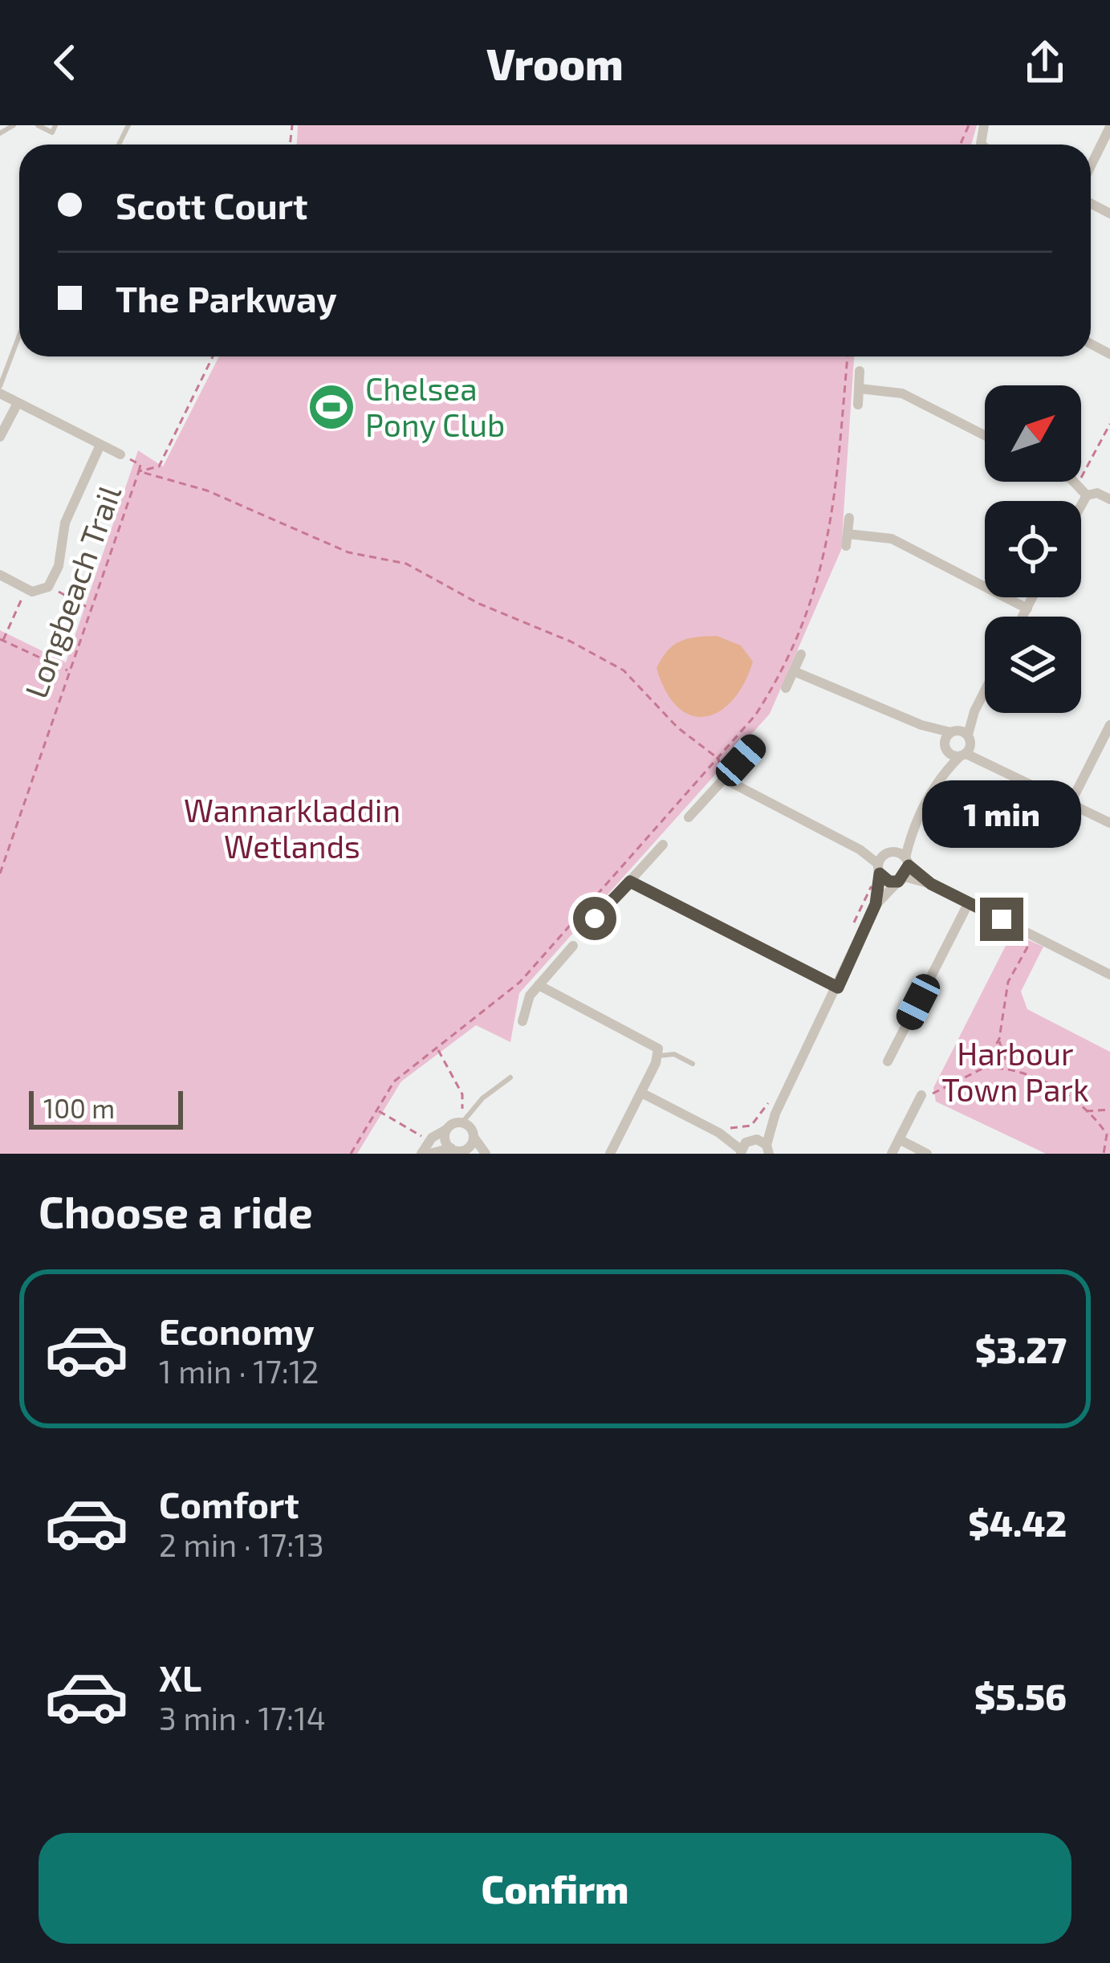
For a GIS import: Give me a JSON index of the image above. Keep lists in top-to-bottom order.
{
  "streets": {
    "path": ["Longbeach Trail"]
  },
  "parks": ["Wannarkladdin Wetlands", "Harbour Town Park"],
  "places": {
    "sports": ["Chelsea Pony Club"]
  },
  "scale_bar": "100 m",
  "north": "top right",
  "page": {
    "header": "Vroom",
    "banner": ["Scott Court", "The Parkway"],
    "bubble": "1 min",
    "scale": "100 m",
    "heading": "Choose a ride",
    "list": [
      {
        "name": "Economy",
        "note": "1 min · 17:12",
        "value": "$3.27"
      },
      {
        "name": "Comfort",
        "note": "2 min · 17:13",
        "value": "$4.42"
      },
      {
        "name": "XL",
        "note": "3 min · 17:14",
        "value": "$5.56"
      }
    ],
    "buttons": "Confirm"
  }
}
